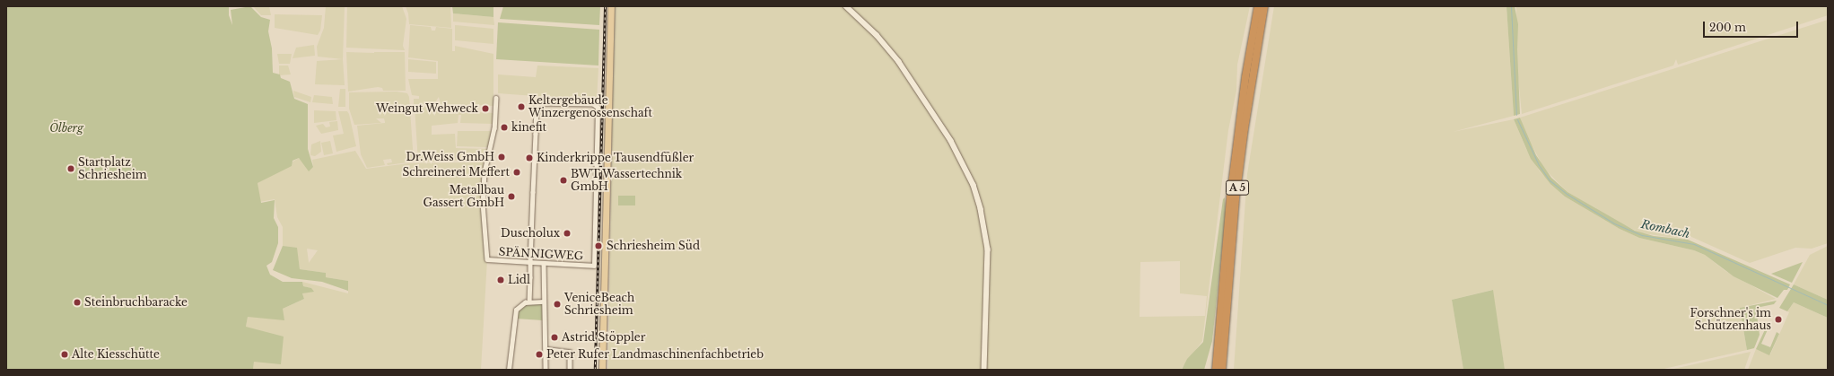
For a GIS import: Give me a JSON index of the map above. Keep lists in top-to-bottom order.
{
  "streets": {
    "highway": ["A 5"],
    "street": ["SPÄNNIGWEG"]
  },
  "water": ["Rombach"],
  "parks": ["Ölberg"],
  "places": [
    "Keltergebäude Winzergenossenschaft",
    "Weingut Wehweck",
    "kinefit",
    "Dr.Weiss GmbH",
    "Kinderkrippe Tausendfüßler",
    "Startplatz Schriesheim",
    "Schreinerei Meffert",
    "BWT Wassertechnik GmbH",
    "Metallbau Gassert GmbH",
    "Duscholux",
    "Schriesheim Süd",
    "Lidl",
    "Steinbruchbaracke",
    "VeniceBeach Schriesheim",
    "Forschner's im Schützenhaus",
    "Astrid Stöppler",
    "Alte Kiesschütte",
    "Peter Rufer Landmaschinenfachbetrieb"
  ],
  "scale_bar": "200 m"
}
